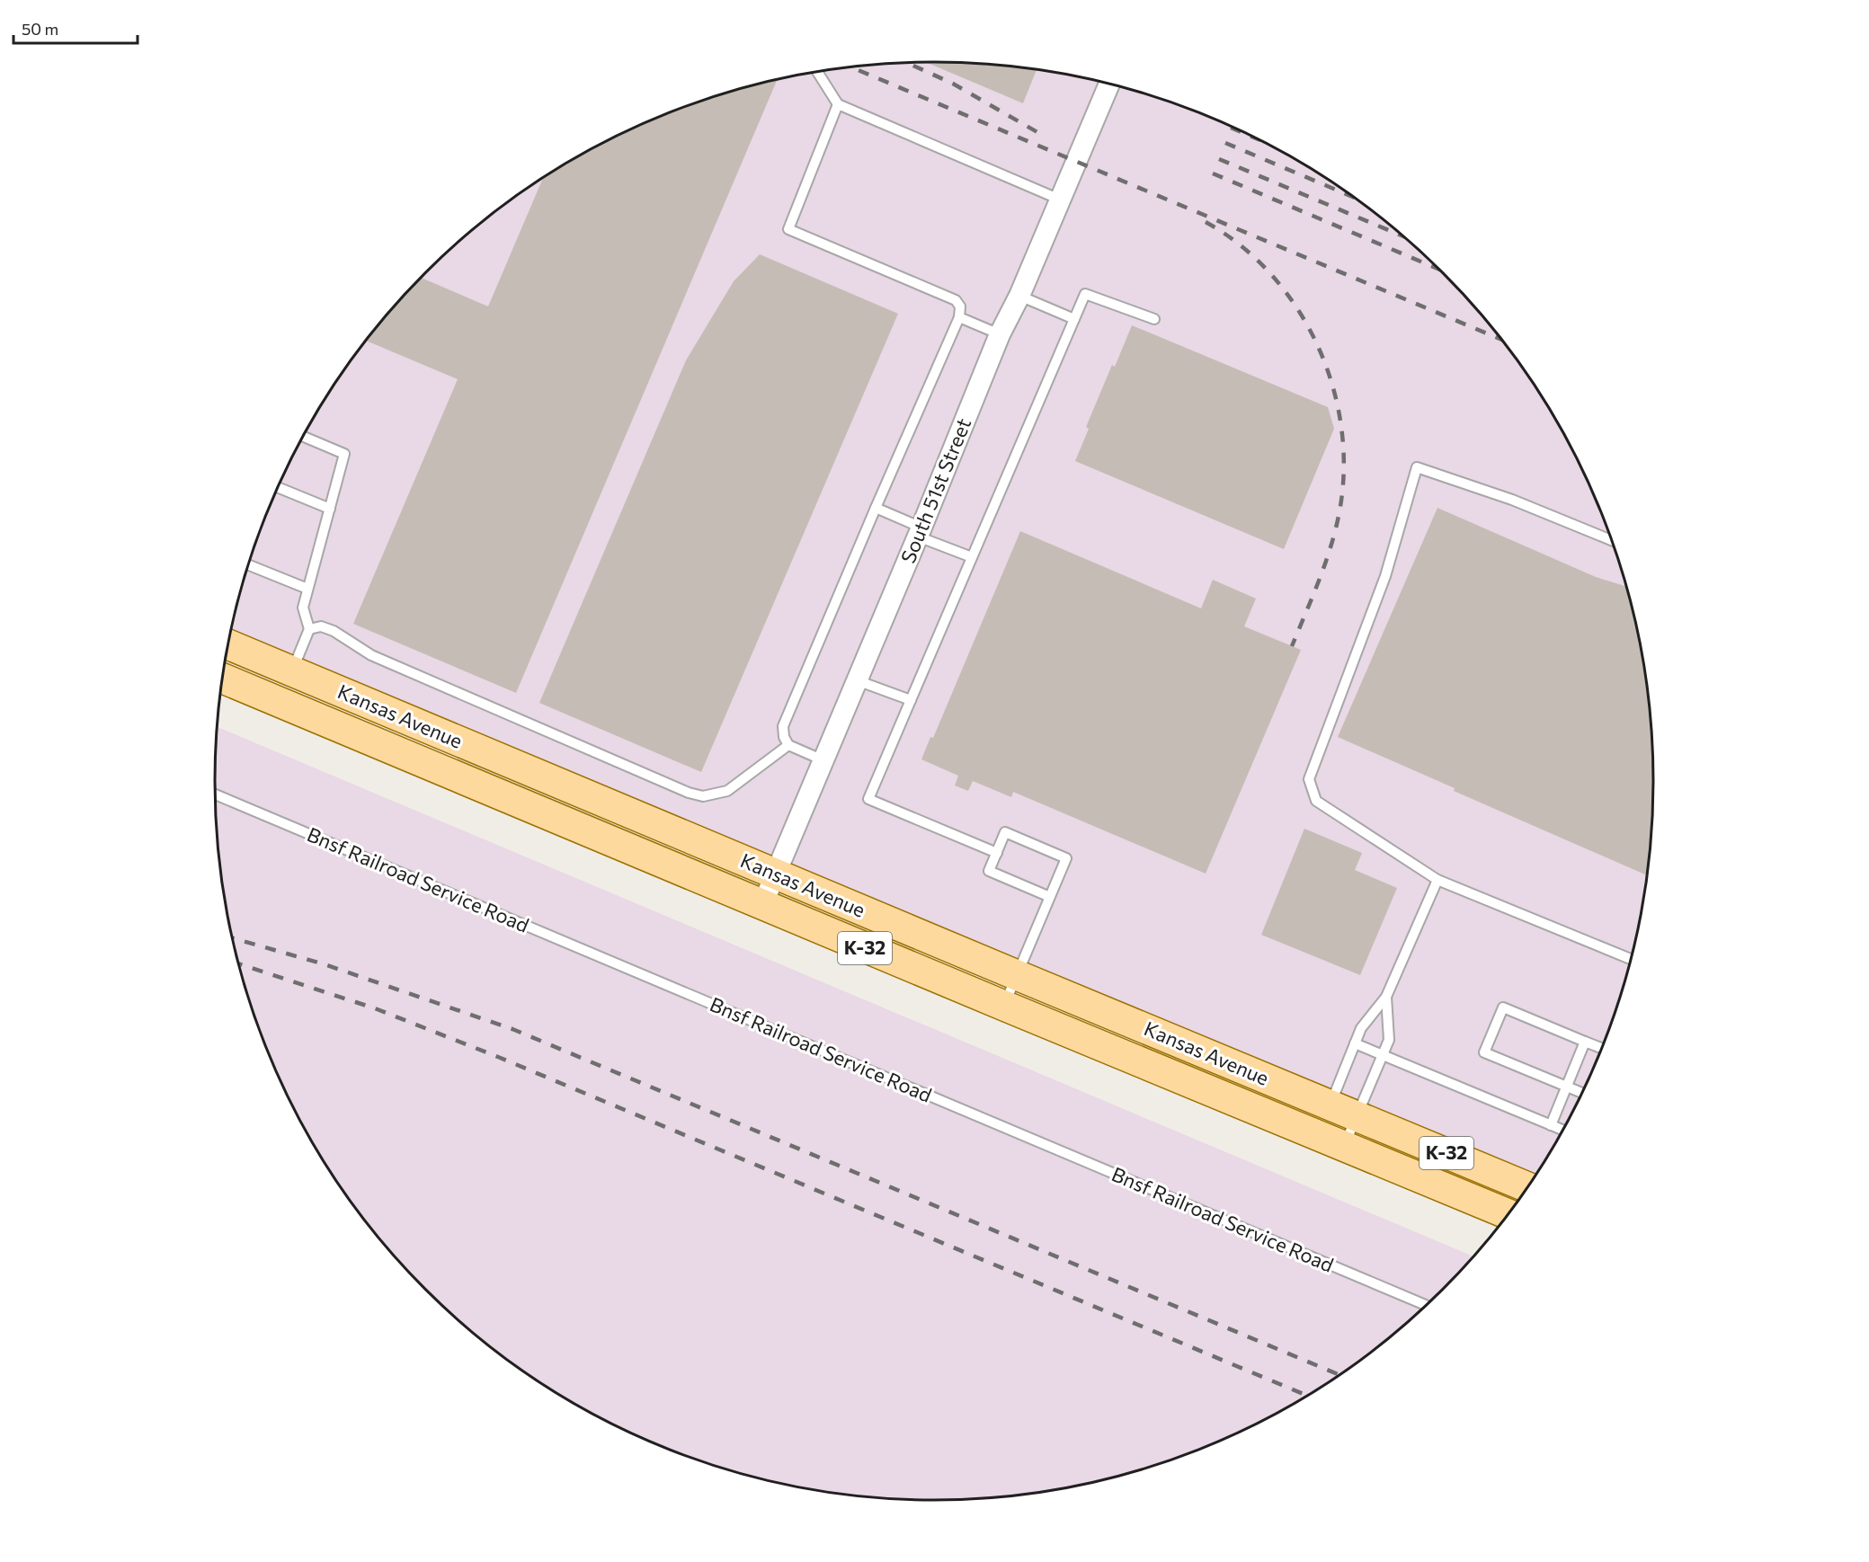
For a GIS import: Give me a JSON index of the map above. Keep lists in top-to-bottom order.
{
  "streets": {
    "main road": ["Kansas Avenue", "K-32"],
    "street": ["South 51st Street"],
    "lane": ["Bnsf Railroad Service Road"]
  },
  "crossings": [
    ["South 51st Street", "Kansas Avenue"]
  ],
  "scale_bar": "50 m"
}
